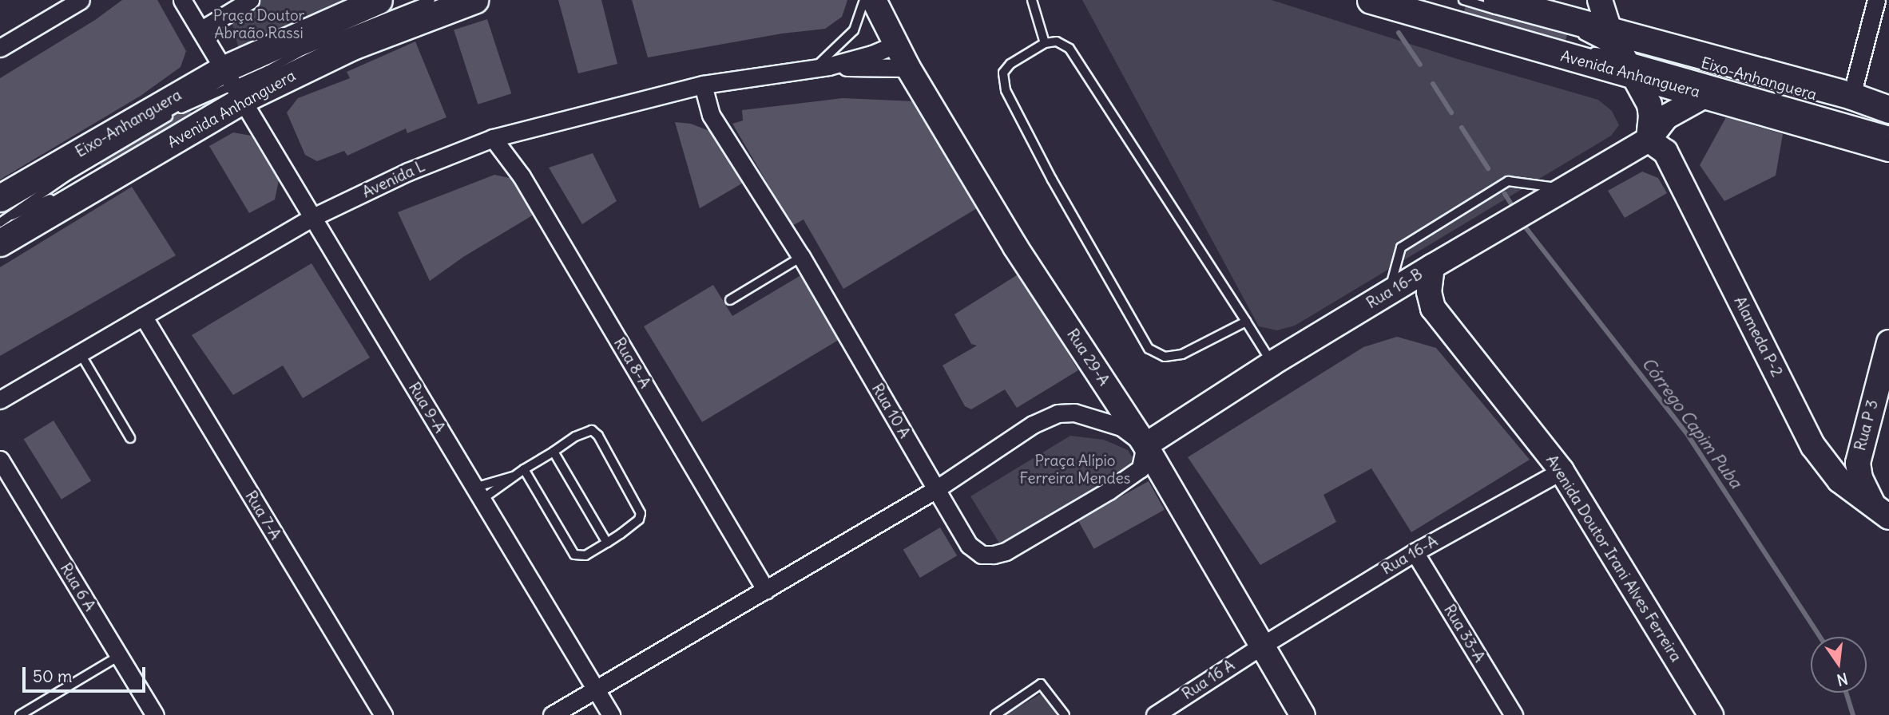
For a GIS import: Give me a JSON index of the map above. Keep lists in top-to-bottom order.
{
  "streets": {
    "main road": ["Avenida Anhanguera"],
    "street": [
      "Avenida L",
      "Rua 16-B",
      "Alameda P-2",
      "Rua 29-A",
      "Rua 8-A",
      "Rua 9-A",
      "Rua 10 A",
      "Rua P 3",
      "Rua 7-A",
      "Rua 16-A",
      "Avenida Doutor Irani Alves Ferreira",
      "Rua 6 A",
      "Rua 33-A",
      "Rua 16 A"
    ],
    "lane": ["Eixo-Anhanguera"]
  },
  "crossings": [
    ["Avenida Anhanguera", "Eixo-Anhanguera"],
    ["Avenida Anhanguera", "Rua 16-B"],
    ["Avenida Anhanguera", "Rua 9-A"],
    ["Eixo-Anhanguera", "Rua 9-A"],
    ["Avenida L", "Rua 29-A"],
    ["Avenida L", "Rua 8-A"],
    ["Avenida L", "Rua 9-A"],
    ["Avenida L", "Rua 10 A"],
    ["Avenida L", "Rua 7-A"],
    ["Rua 16-B", "Alameda P-2"],
    ["Rua 16-B", "Rua 29-A"],
    ["Rua 16-B", "Rua 10 A"],
    ["Rua 16-B", "Avenida Doutor Irani Alves Ferreira"],
    ["Alameda P-2", "Rua P 3"],
    ["Rua 29-A", "Rua 10 A"],
    ["Rua 29-A", "Rua 16-A"],
    ["Rua 29-A", "Rua 16 A"],
    ["Rua 16-A", "Avenida Doutor Irani Alves Ferreira"],
    ["Rua 16-A", "Rua 33-A"],
    ["Rua 16-A", "Rua 16 A"]
  ],
  "water": ["Córrego Capim Puba"],
  "parks": ["Praça Doutor Abraão Rassi", "Praça Alípio Ferreira Mendes"],
  "scale_bar": "50 m",
  "north": "bottom"
}
